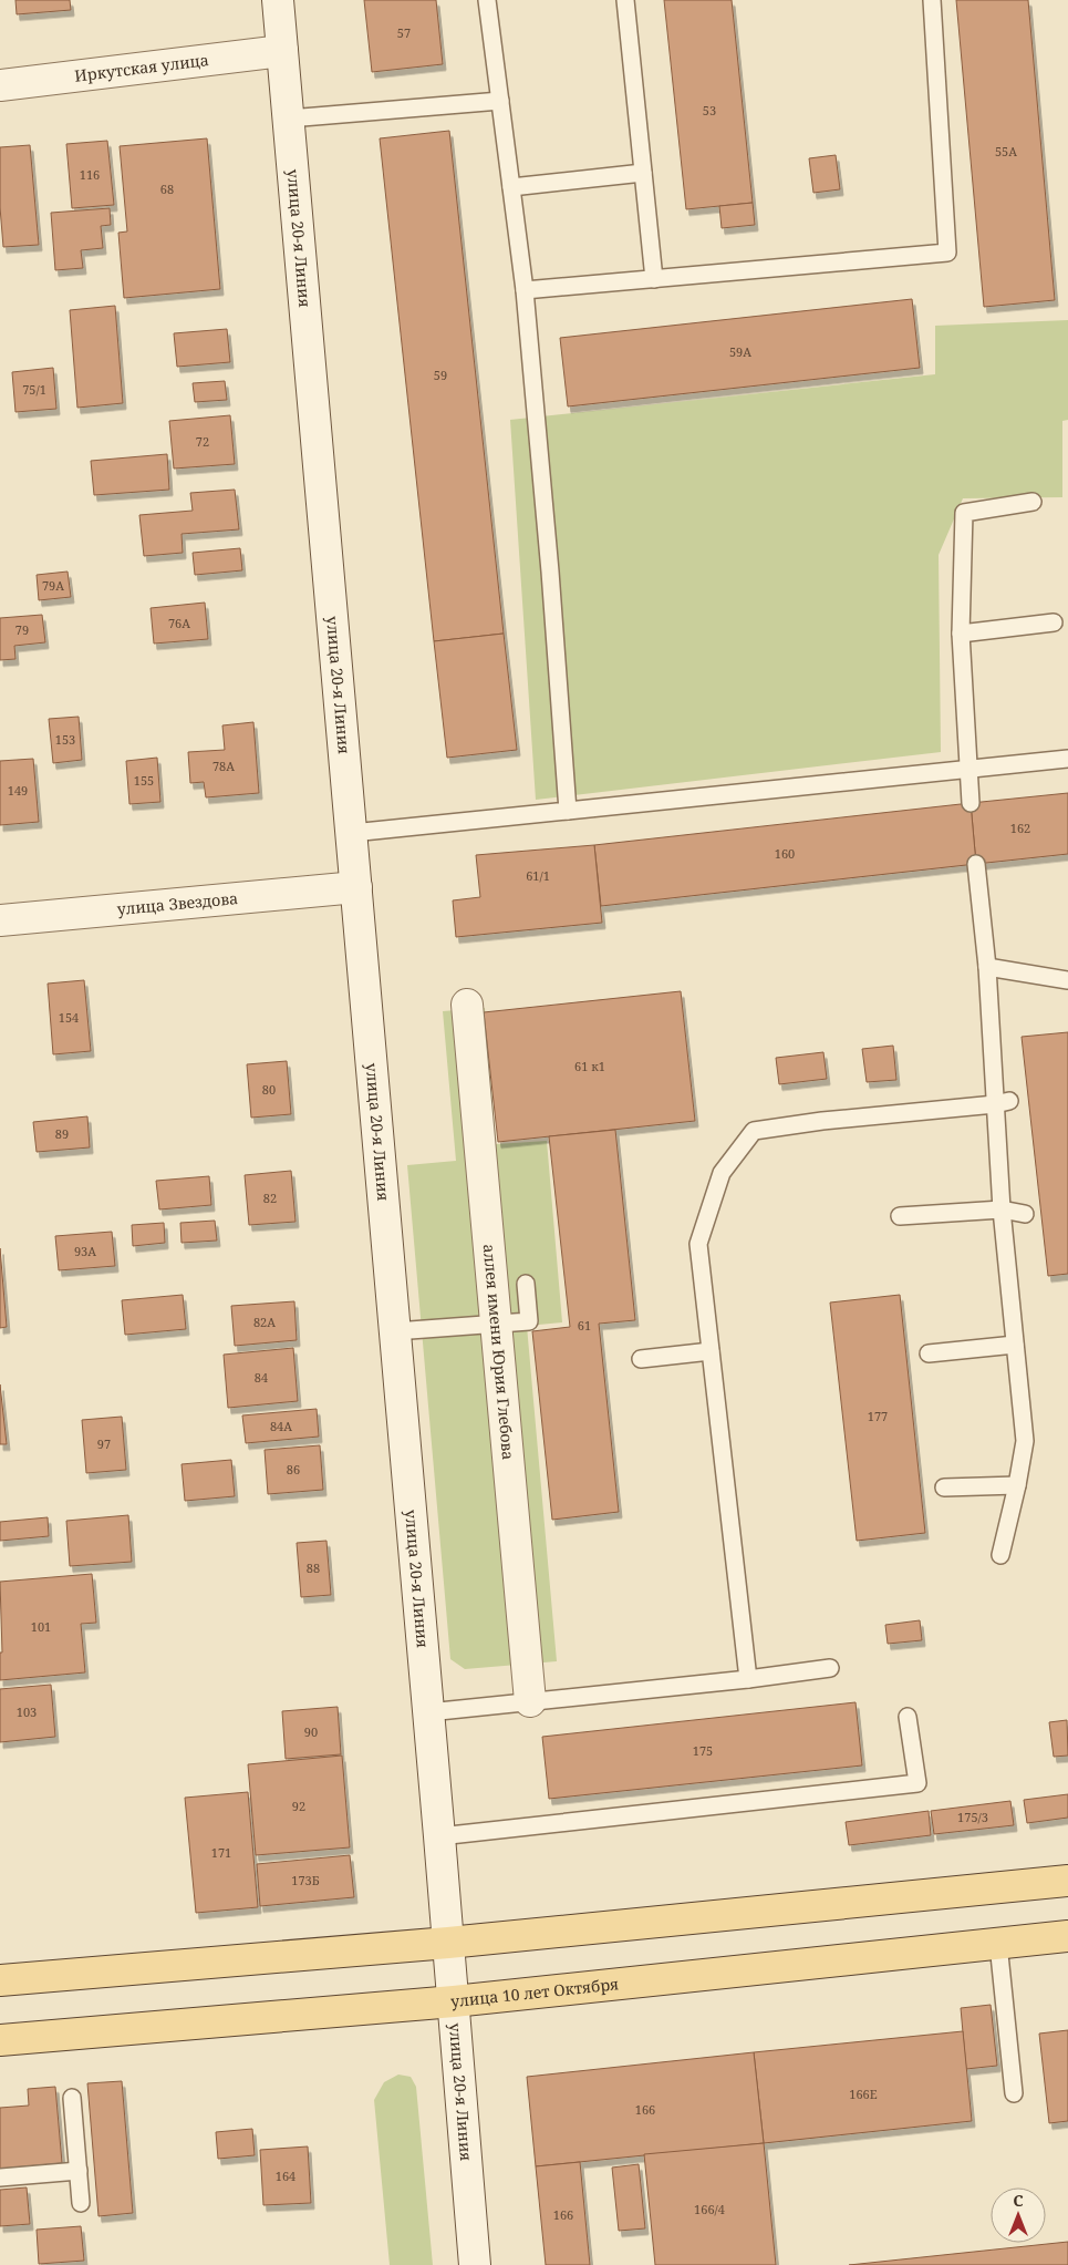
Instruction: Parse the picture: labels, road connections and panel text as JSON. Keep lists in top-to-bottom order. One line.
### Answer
{"streets":{"main road":["Иркутская улица","улица 20-я Линия","улица Звездова","аллея имени Юрия Глебова","улица 10 лет Октября"]},"crossings":[["Иркутская улица","улица 20-я Линия"],["улица 20-я Линия","улица Звездова"],["улица 20-я Линия","улица 10 лет Октября"]],"house_numbers":["57","53","55А","116","68","59А","59","75/1","72","79А","76А","79","153","78А","155","149","162","160","61/1","154","61 к1","80","89","82","93А","82А","61","84","177","84А","97","86","88","101","103","90","175","92","175/3","171","173Б","166Е","166","164","166/4","166"],"north":"top"}
